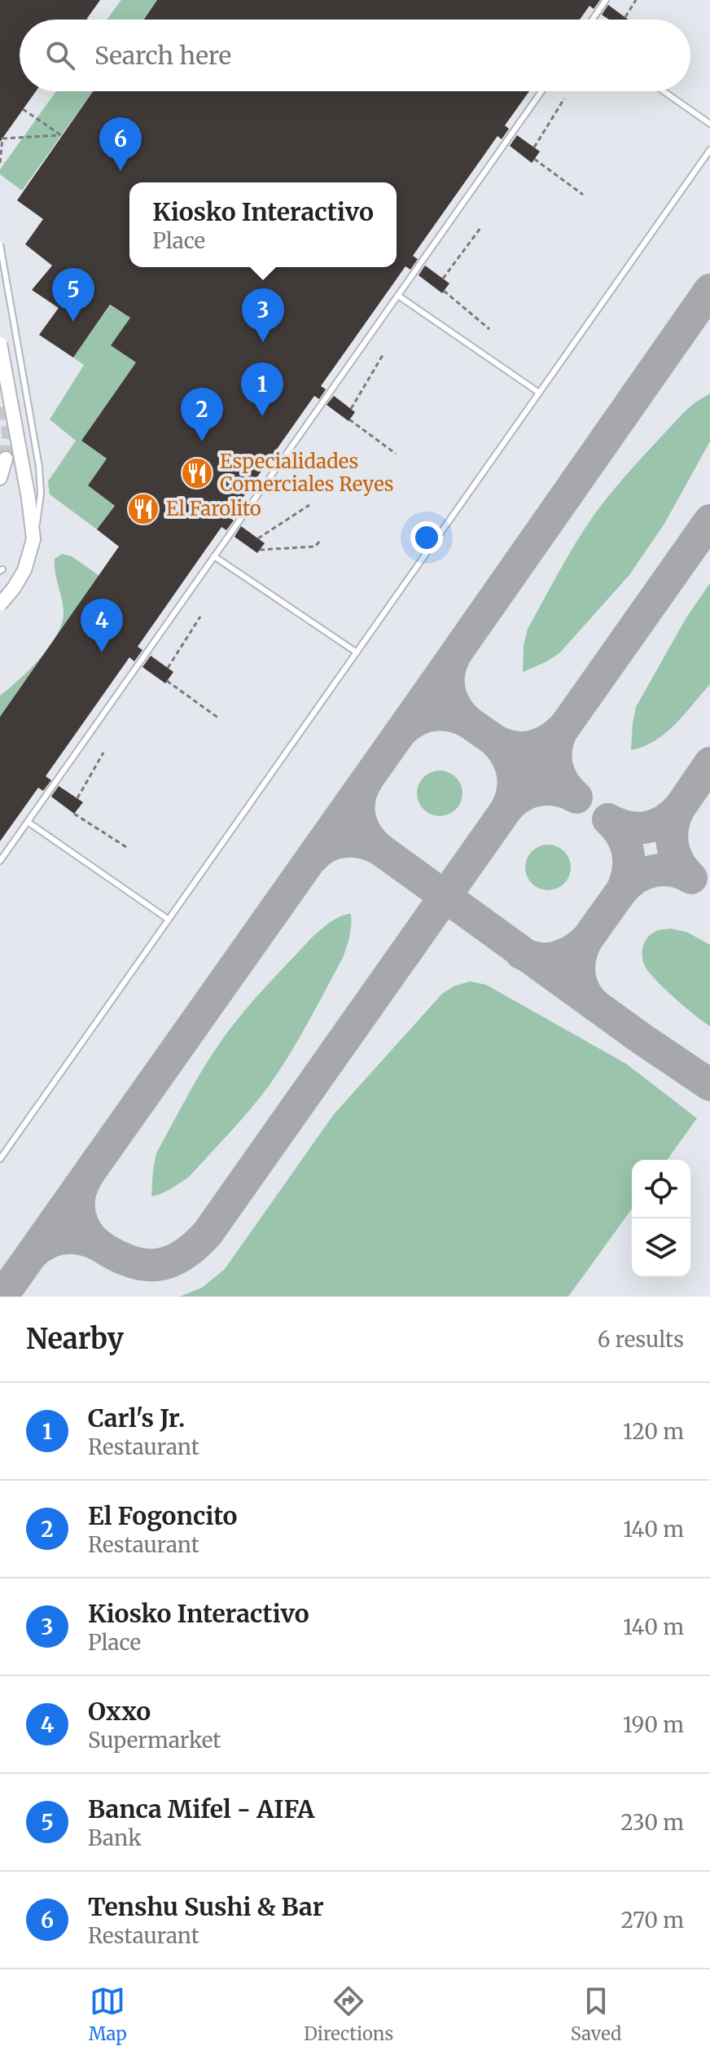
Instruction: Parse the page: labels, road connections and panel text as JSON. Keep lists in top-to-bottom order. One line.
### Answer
{"places":{"restaurant":["Especialidades Comerciales Reyes","El Farolito"]},"page":{"search":"Search here","pins":["6","5","3","1","2","4"],"popup":["Kiosko Interactivo","Place"],"heading":["Nearby","6 results"],"list":[{"mark":"1","name":"Carl's Jr.","note":"Restaurant","value":"120 m"},{"mark":"2","name":"El Fogoncito","note":"Restaurant","value":"140 m"},{"mark":"3","name":"Kiosko Interactivo","note":"Place","value":"140 m"},{"mark":"4","name":"Oxxo","note":"Supermarket","value":"190 m"},{"mark":"5","name":"Banca Mifel - AIFA","note":"Bank","value":"230 m"},{"mark":"6","name":"Tenshu Sushi & Bar","note":"Restaurant","value":"270 m"}],"nav":["Map","Directions","Saved"]}}
